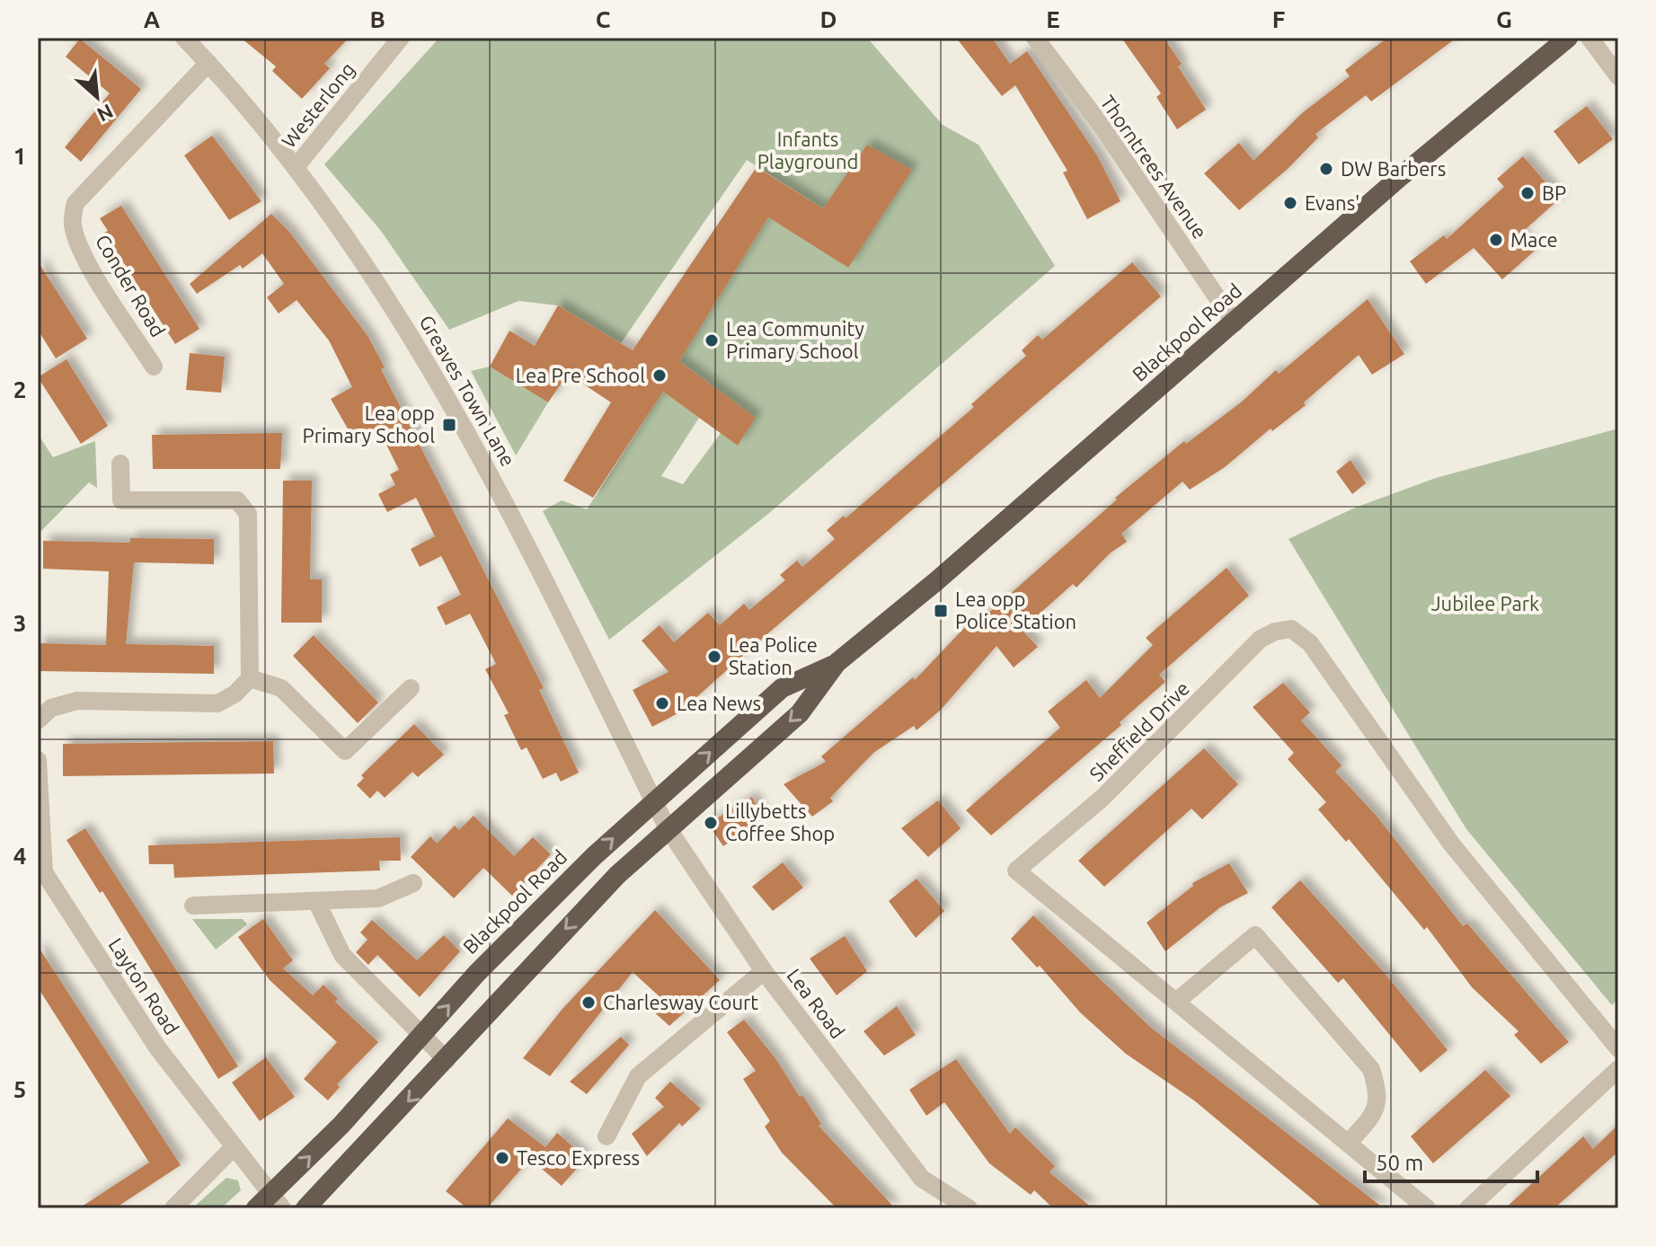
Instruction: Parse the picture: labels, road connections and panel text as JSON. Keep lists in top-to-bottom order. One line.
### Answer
{"streets":{"highway":["Blackpool Road"],"street":["Westerlong","Thorntrees Avenue","Conder Road","Greaves Town Lane","Sheffield Drive","Layton Road","Lea Road"]},"crossings":[["Westerlong","Greaves Town Lane"],["Thorntrees Avenue","Blackpool Road"],["Conder Road","Greaves Town Lane"],["Blackpool Road","Greaves Town Lane"],["Blackpool Road","Layton Road"],["Blackpool Road","Lea Road"],["Greaves Town Lane","Lea Road"]],"parks":["Infants Playground","Jubilee Park"],"places":{"other":["DW Barbers","BP","Evans'","Mace","Lea Community Primary School","Lea Pre School","Lea Police Station","Lea News","Lillybetts Coffee Shop","Charlesway Court","Tesco Express"],"transit":["Lea opp Primary School","Lea opp Police Station"]},"scale_bar":"50 m","north":"bottom right","grid":{"columns":["A","B","C","D","E","F","G"],"rows":["1","2","3","4","5"]}}
